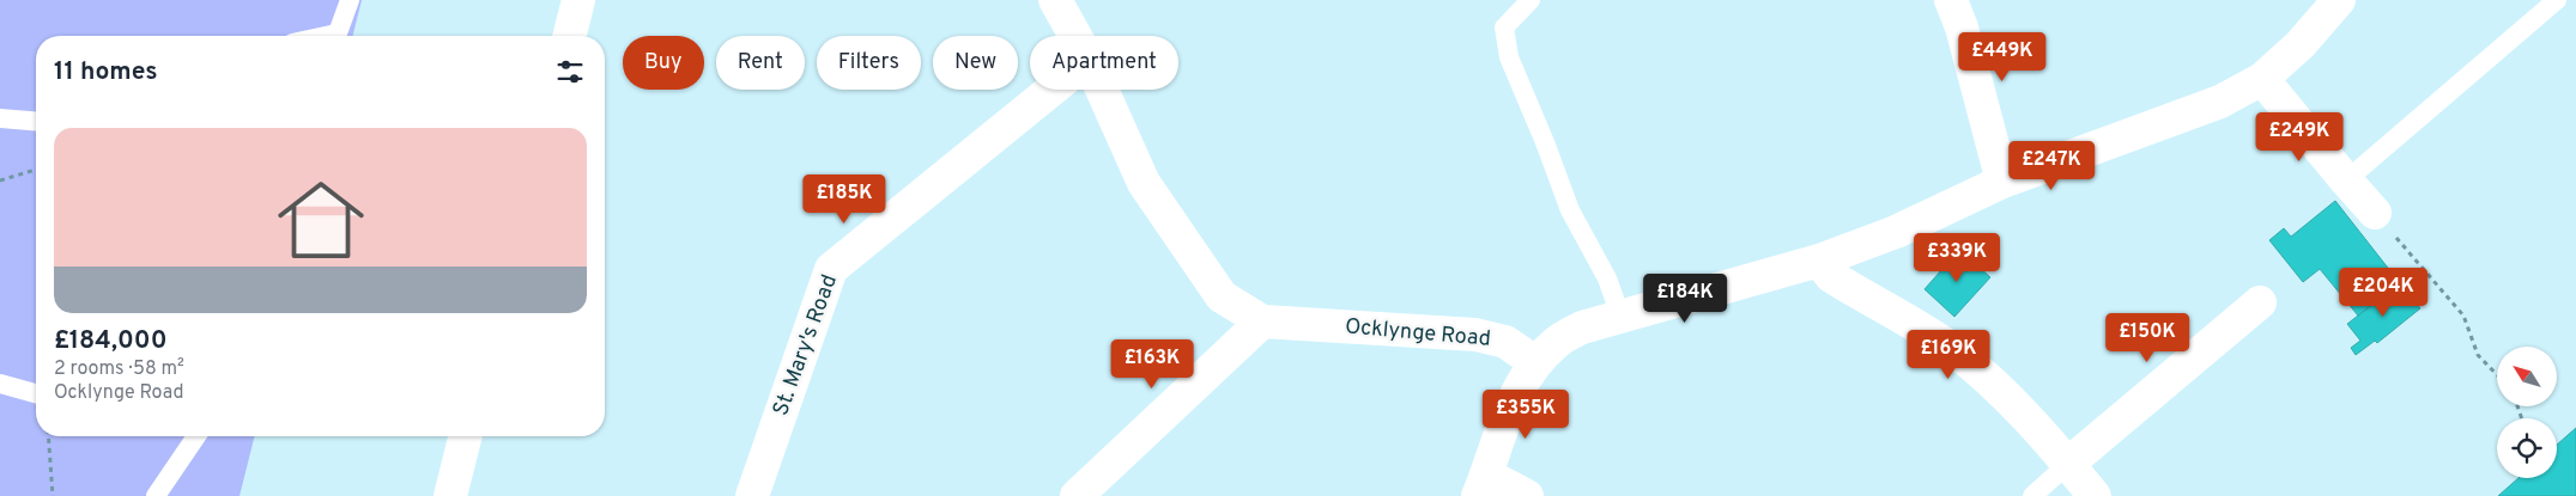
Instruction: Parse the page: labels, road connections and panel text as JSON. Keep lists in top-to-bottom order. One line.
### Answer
{"streets":{"street":["Ocklynge Road","St. Mary's Road"]},"north":"top left","page":{"price":["£449K","£249K","£247K","£185K","£339K","£204K","£184K","£150K","£169K","£163K","£355K"],"chip":["Buy","Rent","Filters","New","Apartment"],"heading":"11 homes","list":[{"name":"£184,000","note":"2 rooms · 58 m² · Ocklynge Road"}]}}
